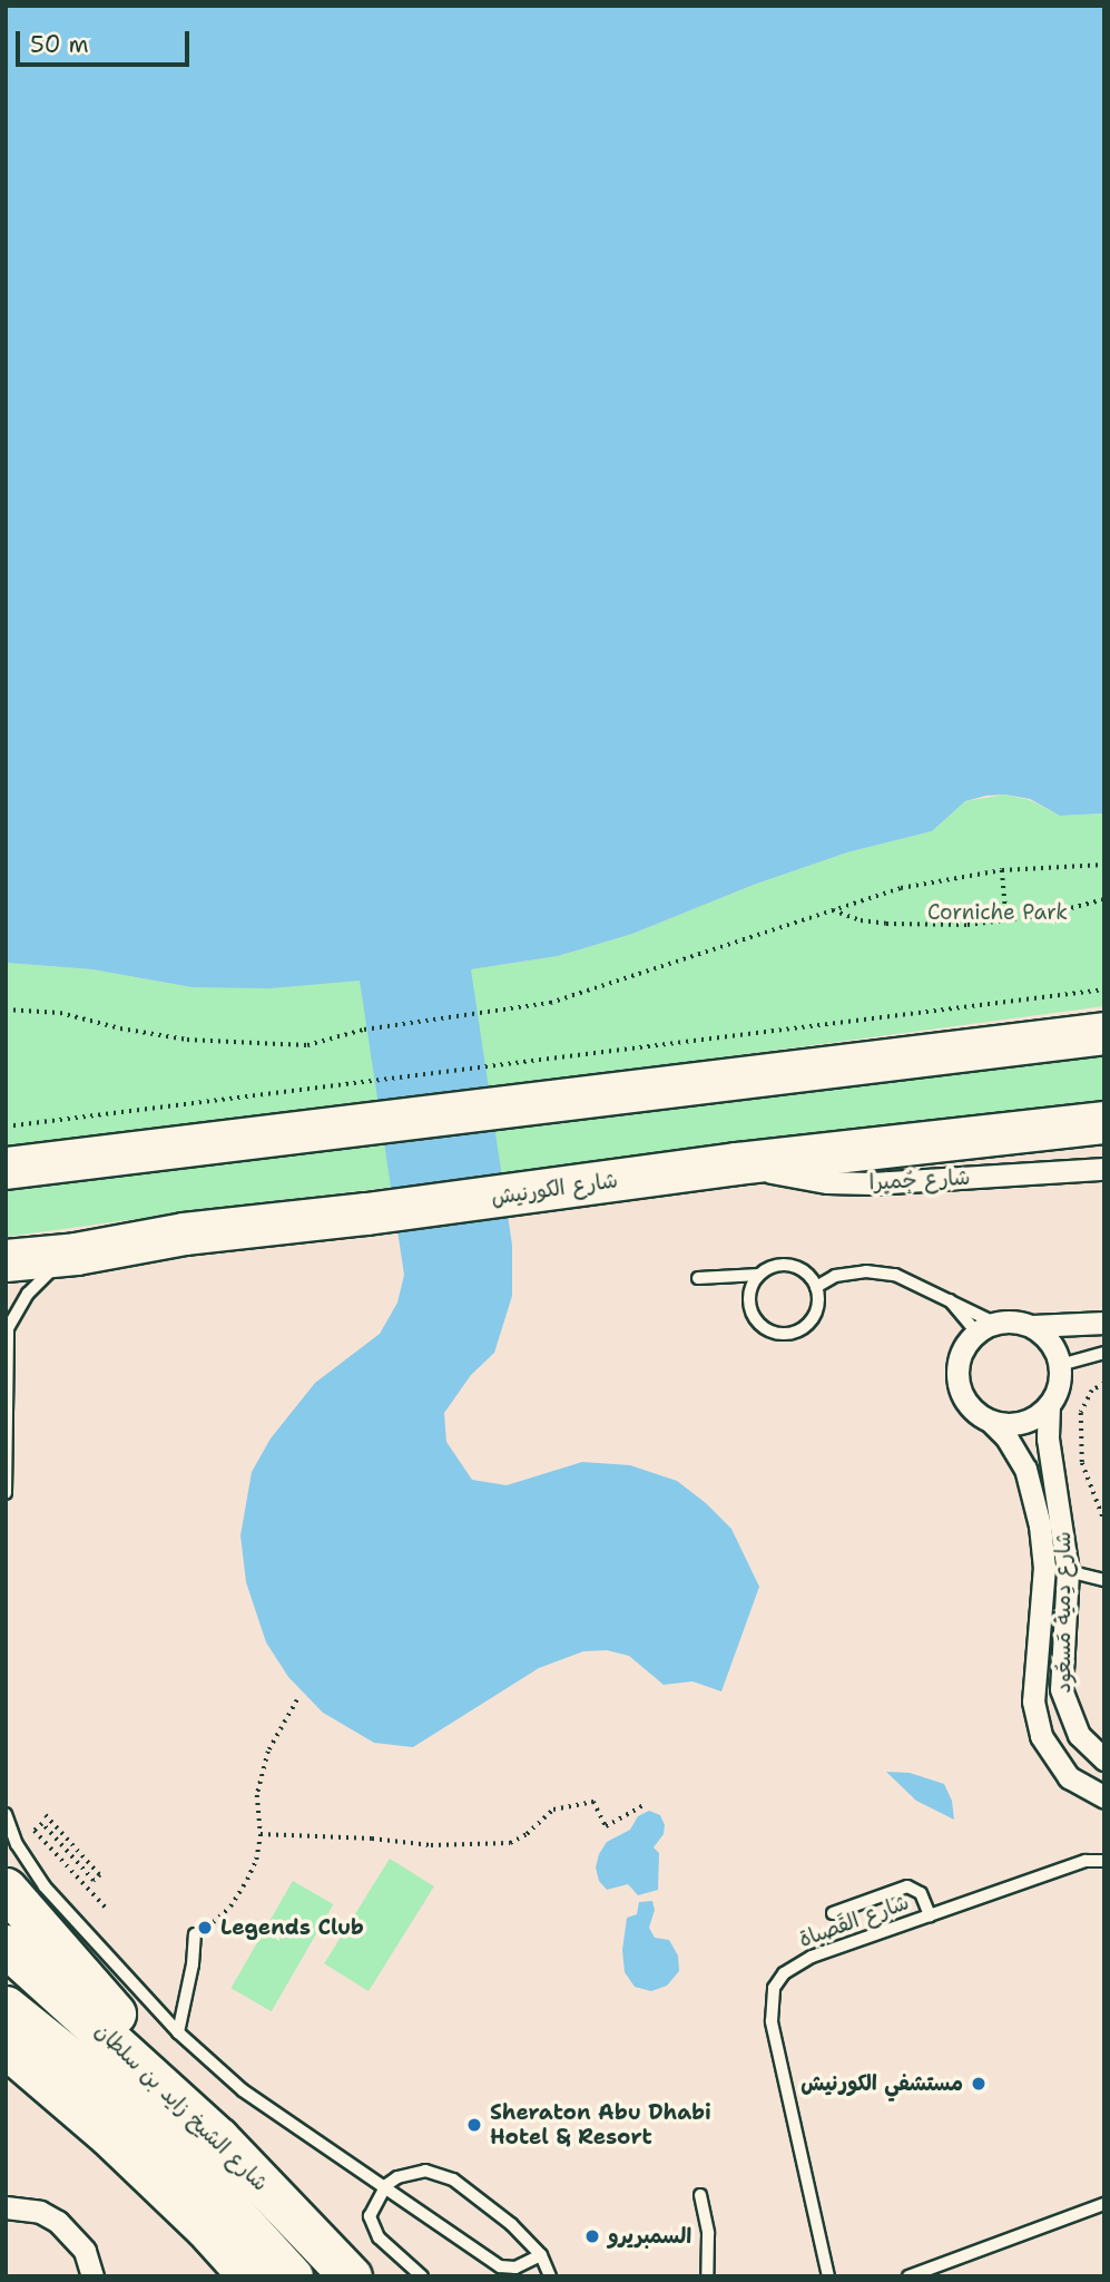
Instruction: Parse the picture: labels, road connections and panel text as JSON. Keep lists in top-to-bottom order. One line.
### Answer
{"streets":{"highway":["شارع الكورنيش","شارع الشيخ زايد بن سلطان"],"street":["شارع جُميرا","شارع دِمية مَسعُود"],"lane":["شارع القَصباة"]},"crossings":[["شارع جُميرا","شارع الكورنيش"]],"parks":["Corniche Park"],"places":["Legends Club","مستشفي الكورنيش","Sheraton Abu Dhabi Hotel & Resort","السمبريرو"],"scale_bar":"50 m"}
